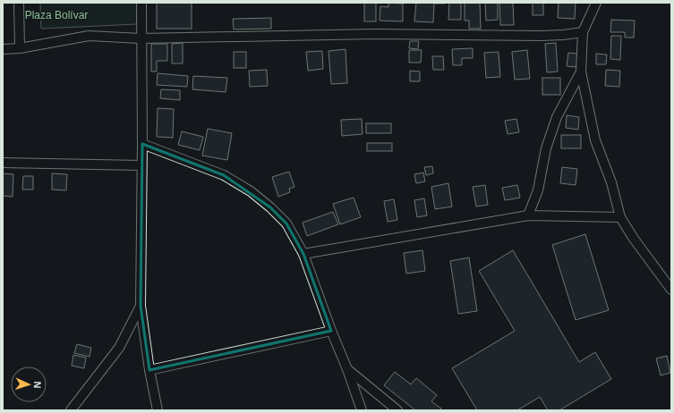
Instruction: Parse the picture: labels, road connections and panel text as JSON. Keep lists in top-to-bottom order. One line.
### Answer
{"parks":["Plaza Bolívar"],"north":"right"}
